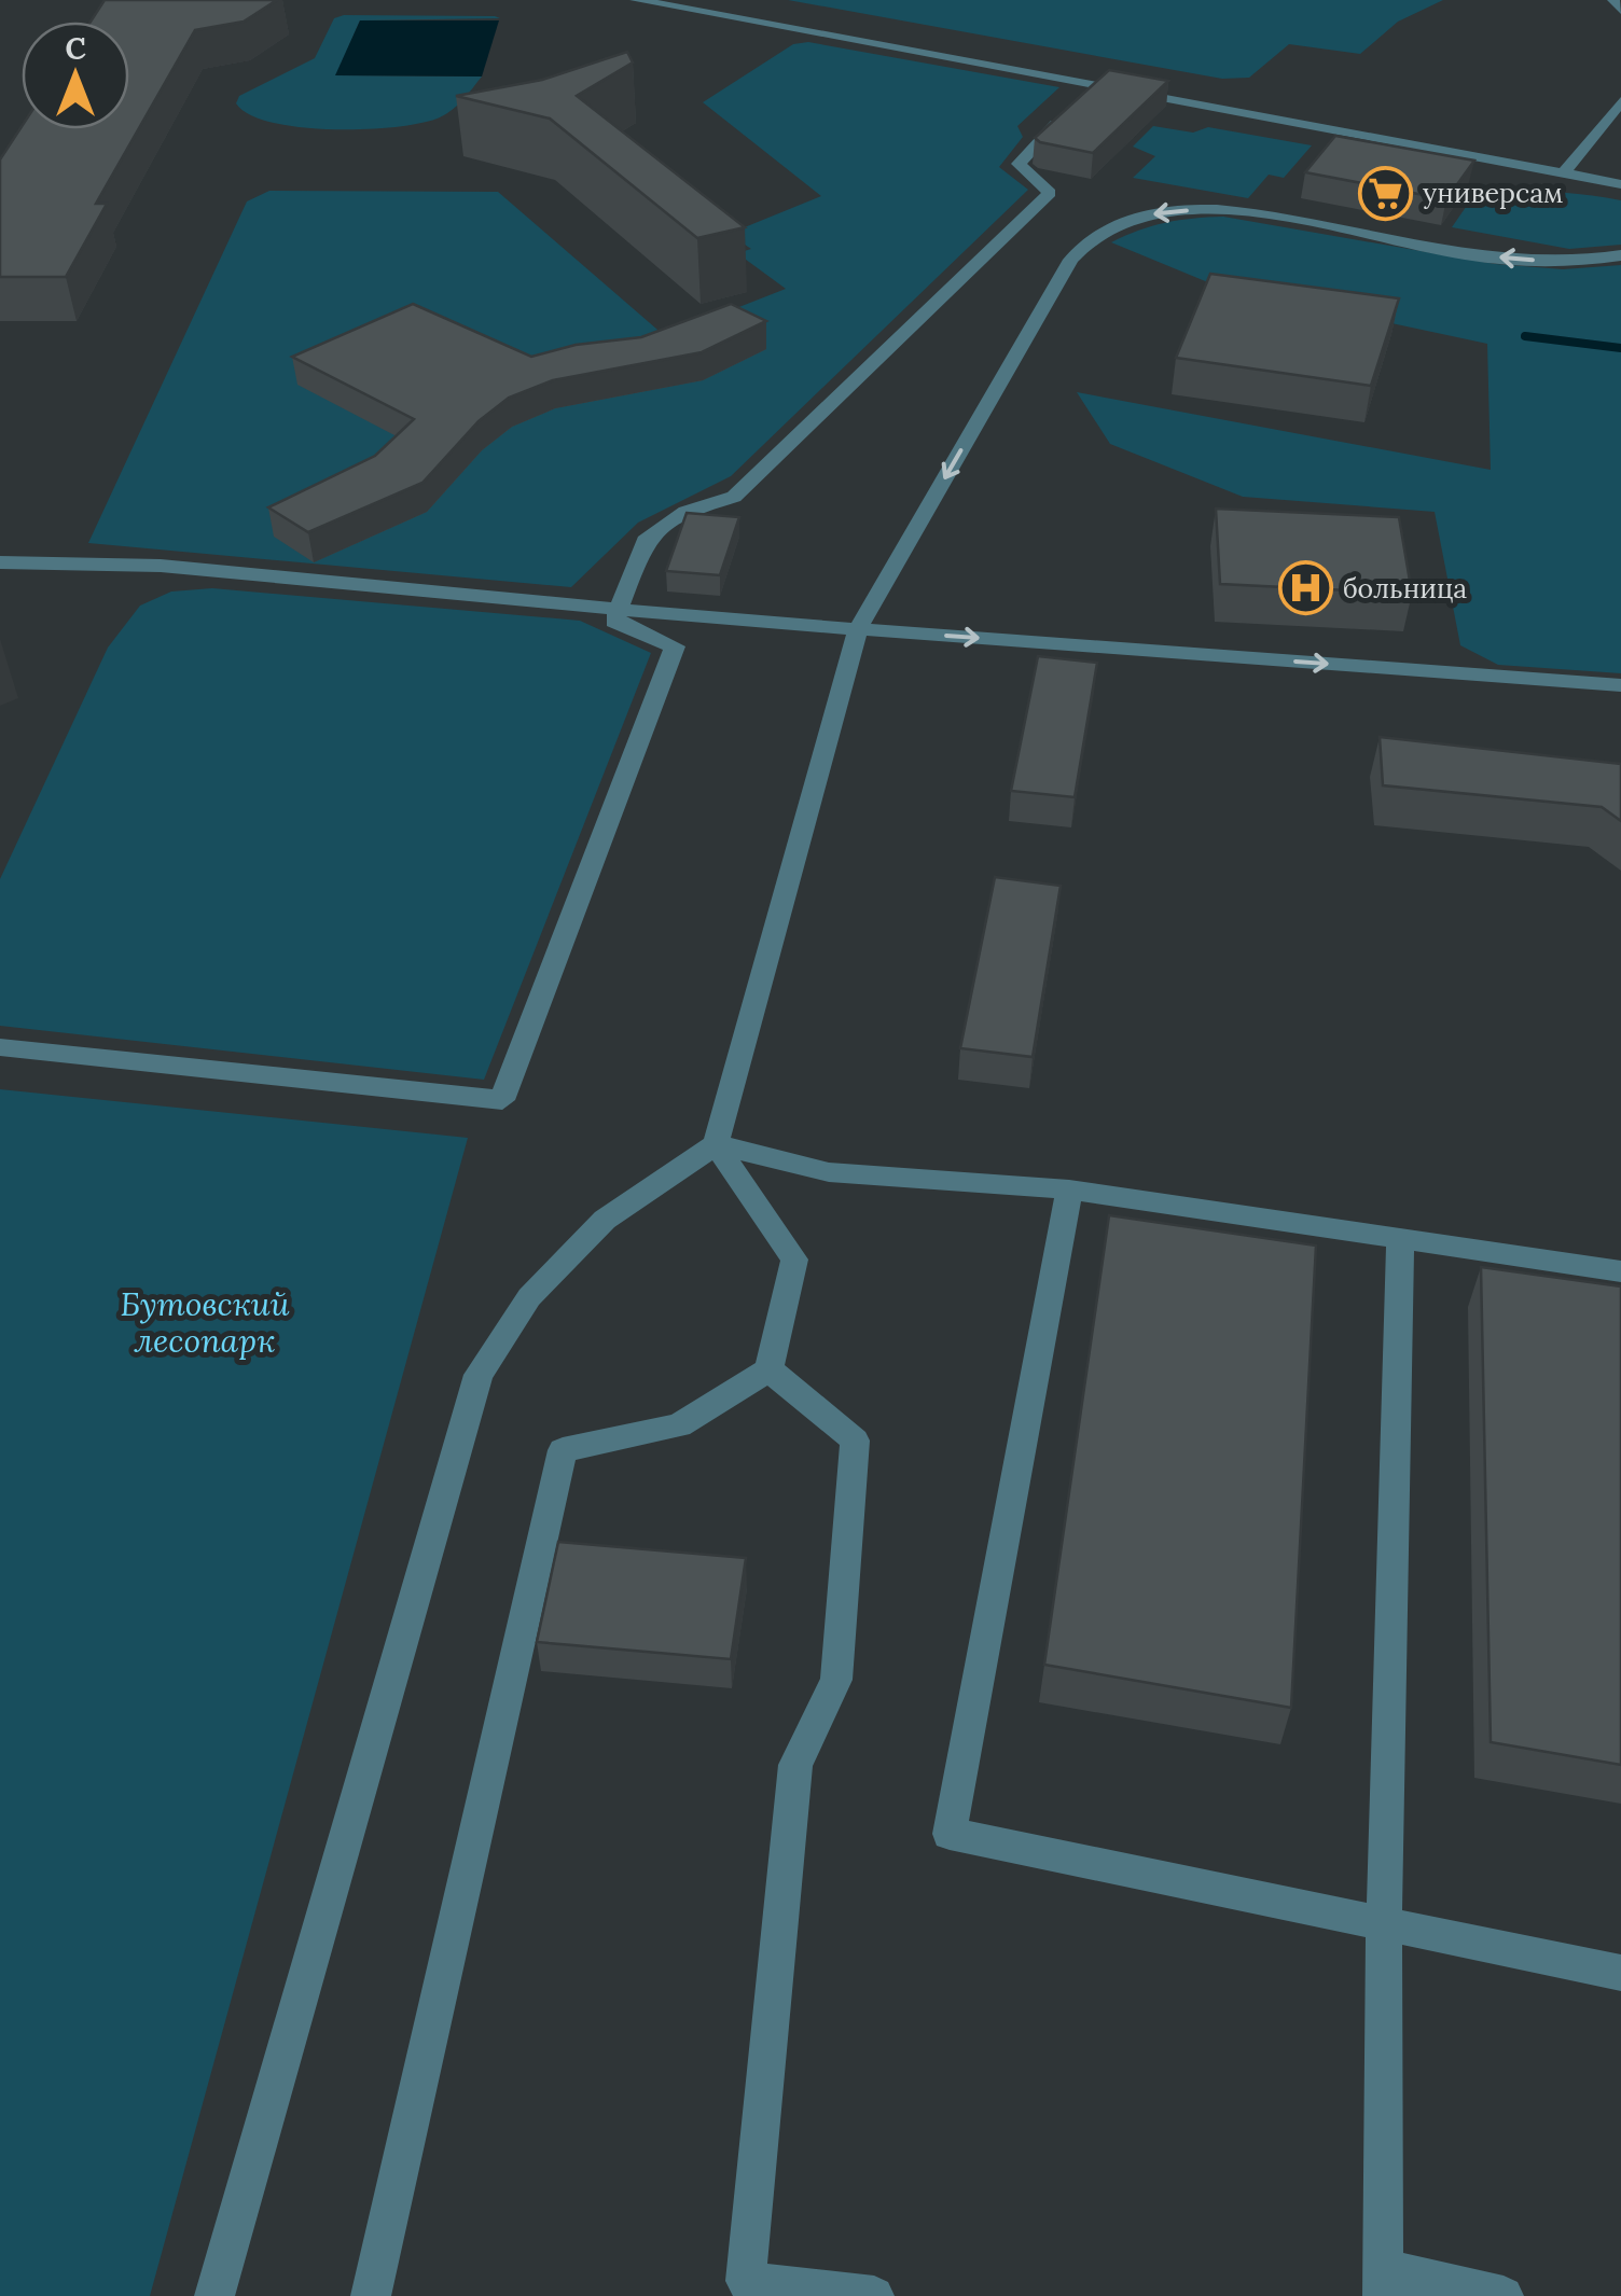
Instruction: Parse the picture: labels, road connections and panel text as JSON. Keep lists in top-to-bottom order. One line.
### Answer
{"parks":["Бутовский лесопарк"],"places":{"supermarket":["универсам"],"hospital":["больница"]},"north":"top"}
